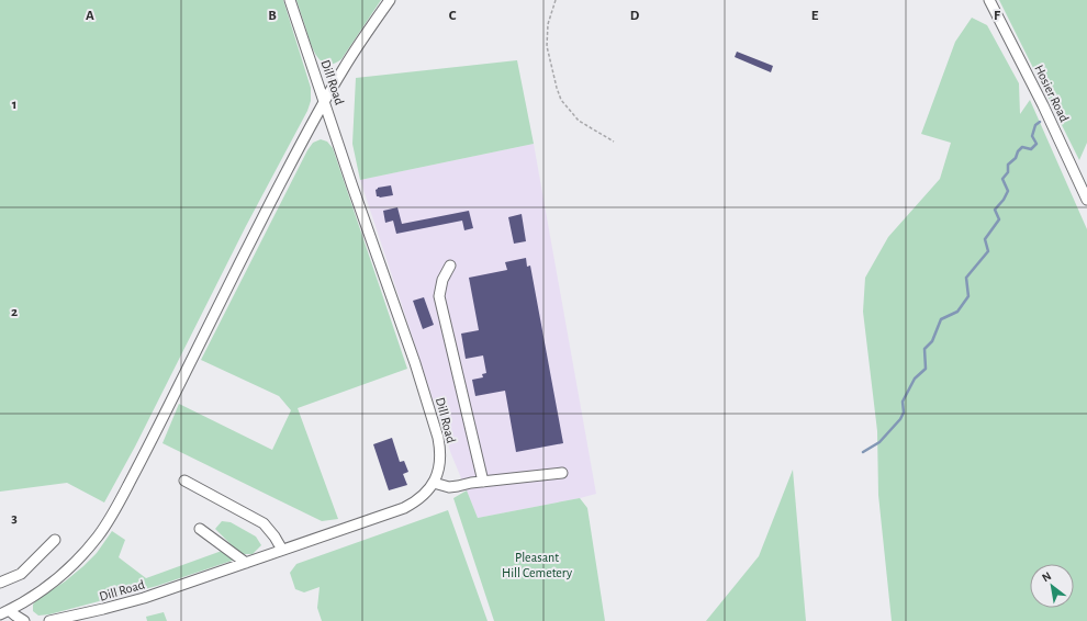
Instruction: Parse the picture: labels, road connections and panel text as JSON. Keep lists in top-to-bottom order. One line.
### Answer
{"streets":{"street":["Dill Road","Hosier Road"]},"parks":["Pleasant Hill Cemetery"],"north":"top left","grid":{"columns":["A","B","C","D","E","F"],"rows":["1","2","3"]}}
